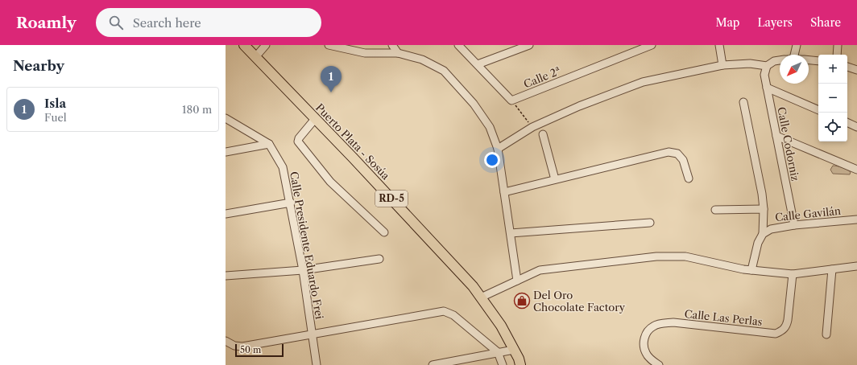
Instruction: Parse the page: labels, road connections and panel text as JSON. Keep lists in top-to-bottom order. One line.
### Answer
{"streets":{"main road":["Puerto Plata - Sosúa","RD-5"],"street":["Calle 2ª","Calle Codorniz","Calle Gavilán","Calle Presidente Eduardo Frei","Calle Las Perlas"]},"crossings":[["Calle Codorniz","Calle Gavilán"]],"places":{"shop":["Del Oro Chocolate Factory"]},"scale_bar":"50 m","north":"bottom left","page":{"header":"Roamly","search":"Search here","nav":["Map","Layers","Share"],"heading":"Nearby","map_buttons":["+","−"],"pins":"1","list":[{"mark":"1","name":"Isla","note":"Fuel","value":"180 m"}],"scale":"50 m"}}
